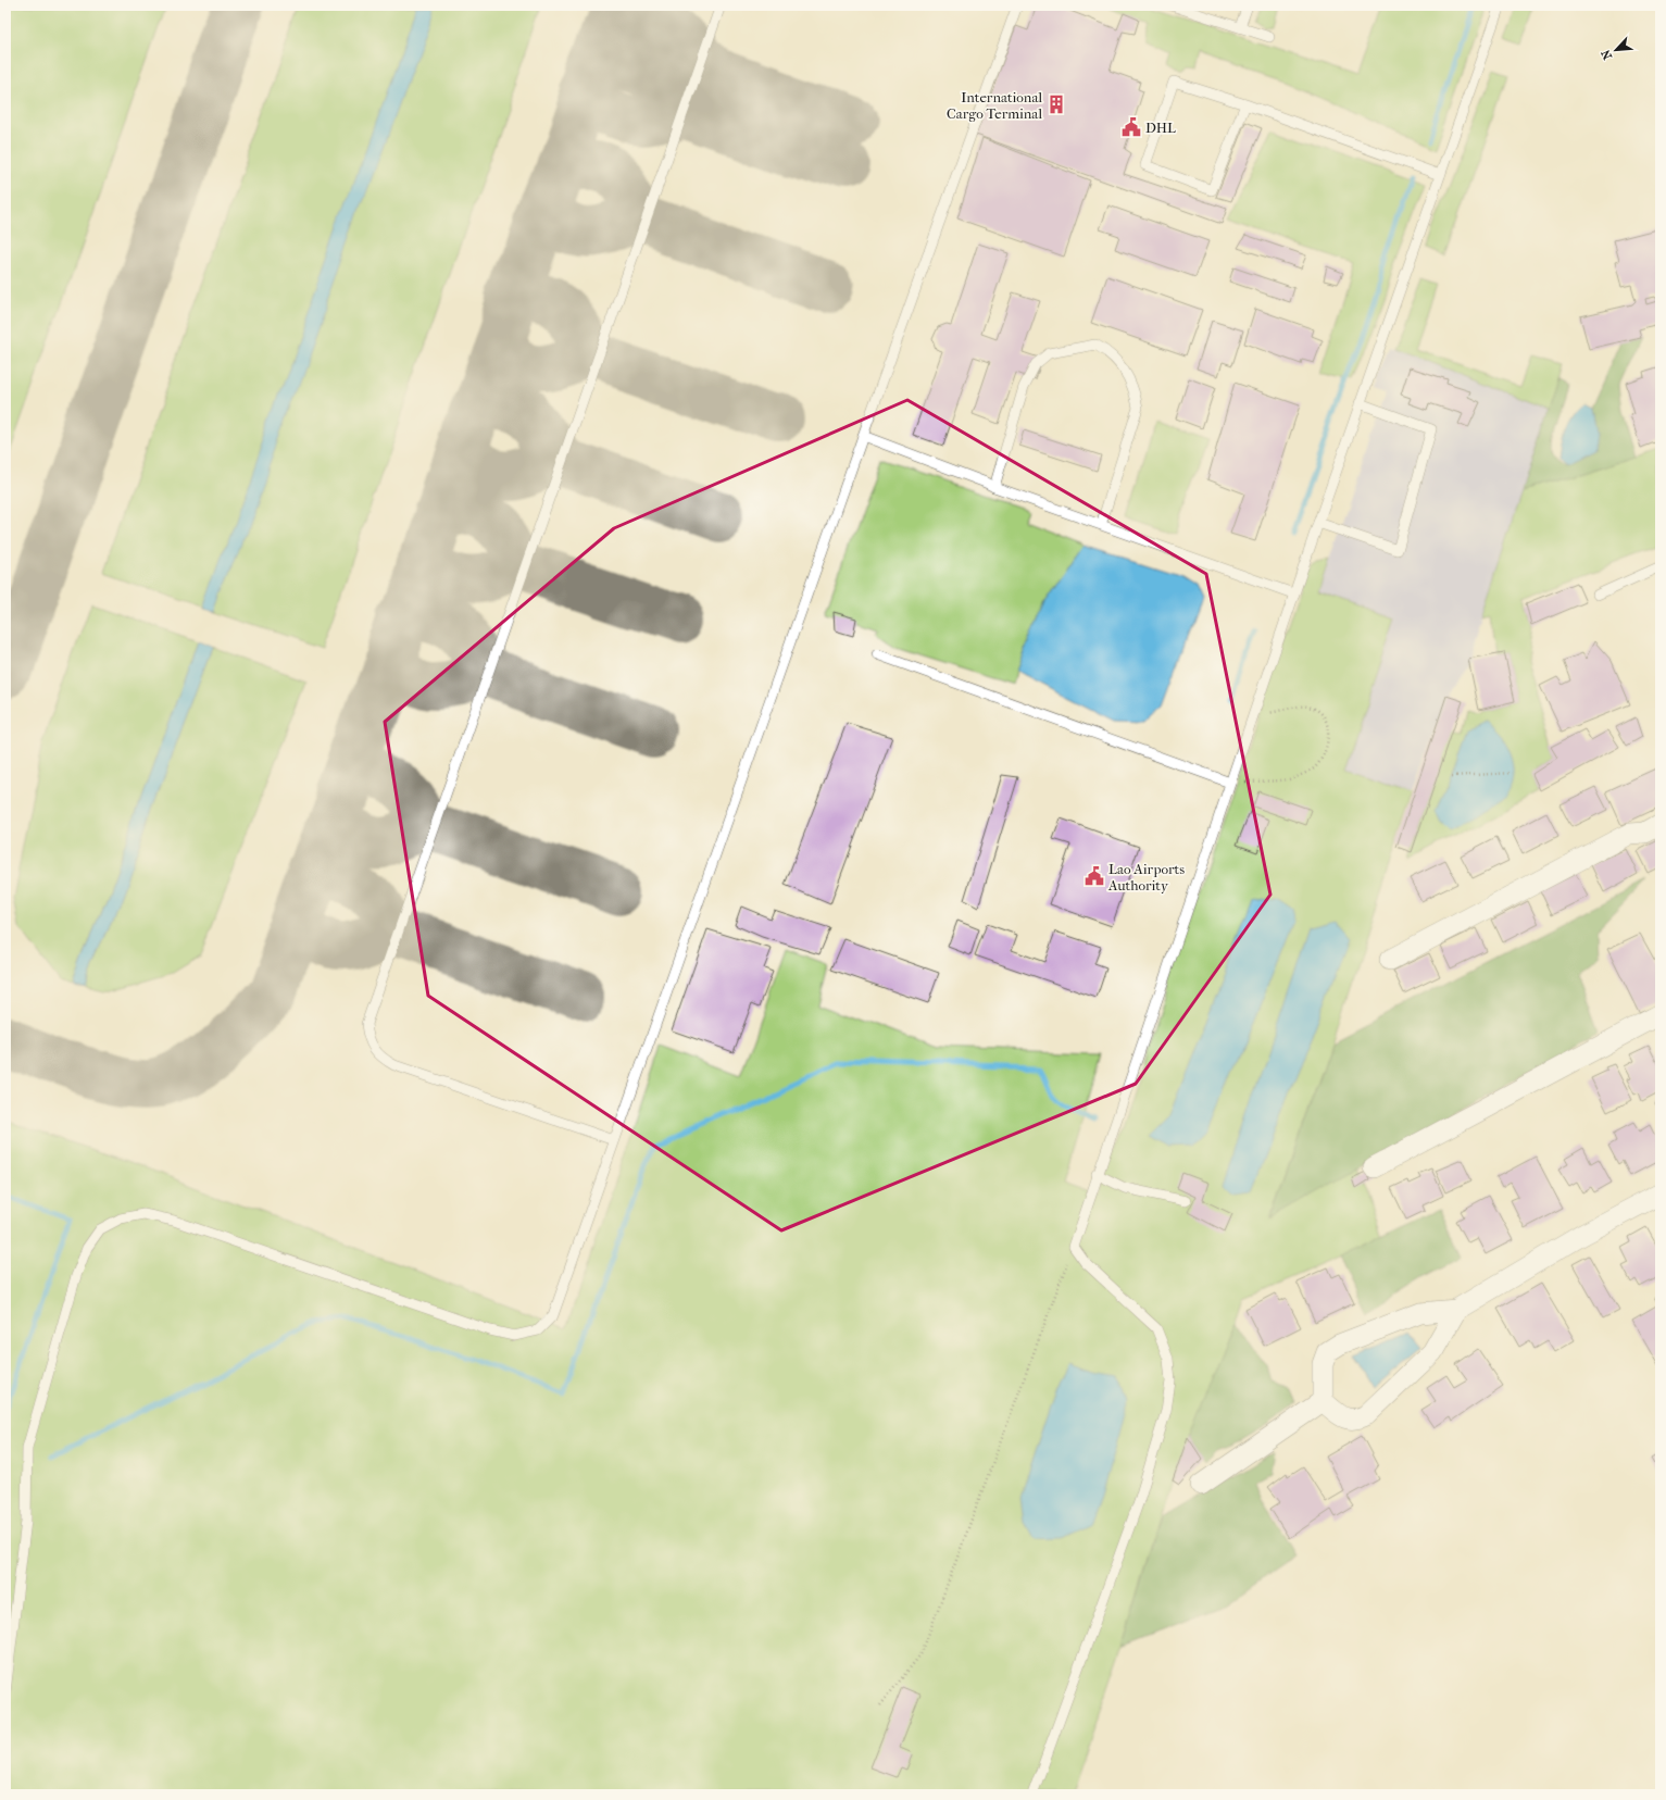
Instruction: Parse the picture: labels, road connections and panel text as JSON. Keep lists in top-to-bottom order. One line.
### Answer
{"places":{"building":["International Cargo Terminal"],"public building":["DHL","Lao Airports Authority"]},"north":"bottom left"}
